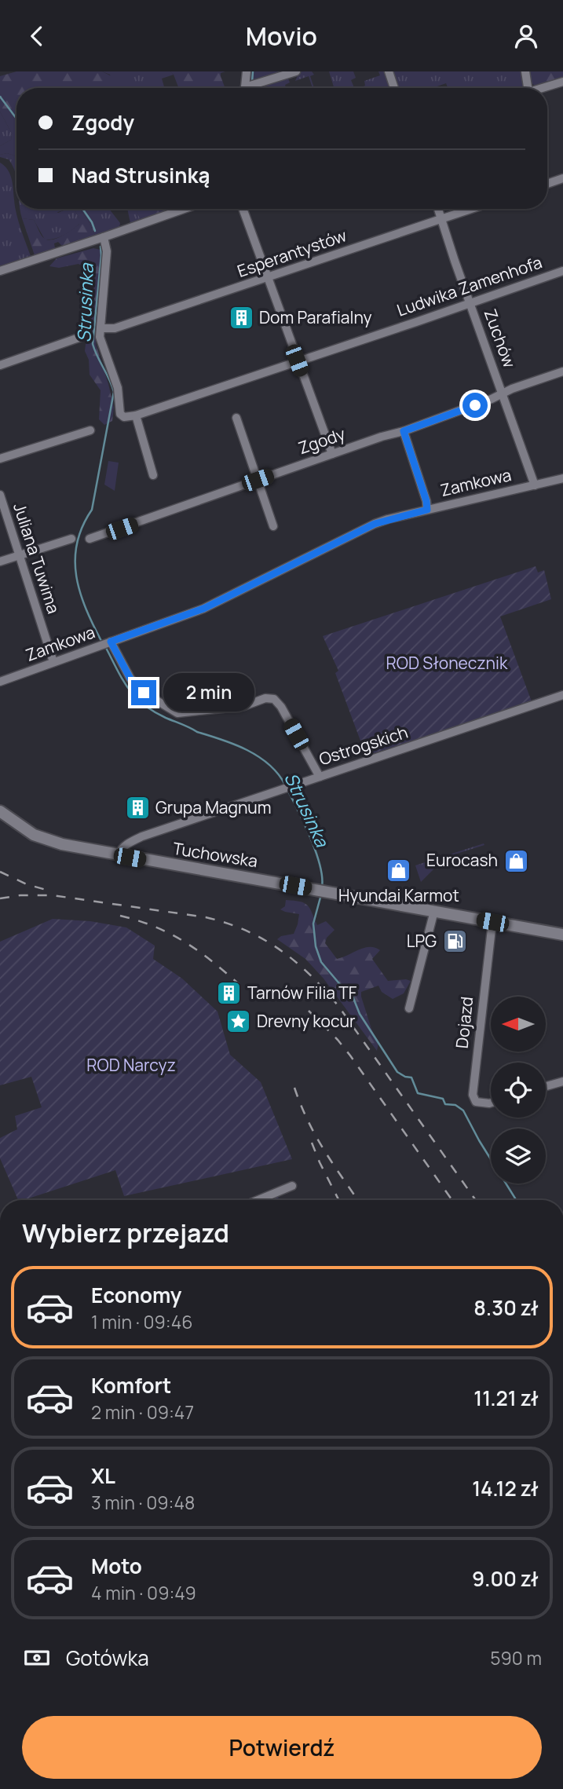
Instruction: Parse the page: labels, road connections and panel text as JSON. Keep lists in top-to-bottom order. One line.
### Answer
{"streets":{"street":["Esperantystów","Ludwika Zamenhofa","Zuchów","Zgody","Zamkowa","Juliana Tuwima","Ostrogskich","Tuchowska","Dojazd"]},"crossings":[["Esperantystów","Zuchów"],["Ludwika Zamenhofa","Zuchów"],["Zuchów","Zgody"],["Zuchów","Zamkowa"],["Zamkowa","Juliana Tuwima"],["Ostrogskich","Tuchowska"],["Tuchowska","Dojazd"]],"water":["Strusinka"],"parks":["ROD Słonecznik","ROD Narcyz"],"places":{"building":["Dom Parafialny","Grupa Magnum","Tarnów Filia TF"],"shop":["Eurocash","Hyundai Karmot"],"fuel station":["LPG"],"place":["Drevny kocur"]},"north":"left","page":{"header":"Movio","banner":["Zgody","Nad Strusinką"],"bubble":"2 min","heading":"Wybierz przejazd","list":[{"name":"Economy","note":"1 min · 09:46","value":"8.30 zł"},{"name":"Komfort","note":"2 min · 09:47","value":"11.21 zł"},{"name":"XL","note":"3 min · 09:48","value":"14.12 zł"},{"name":"Moto","note":"4 min · 09:49","value":"9.00 zł"}],"pay":["Gotówka","590 m"],"buttons":"Potwierdź"}}
